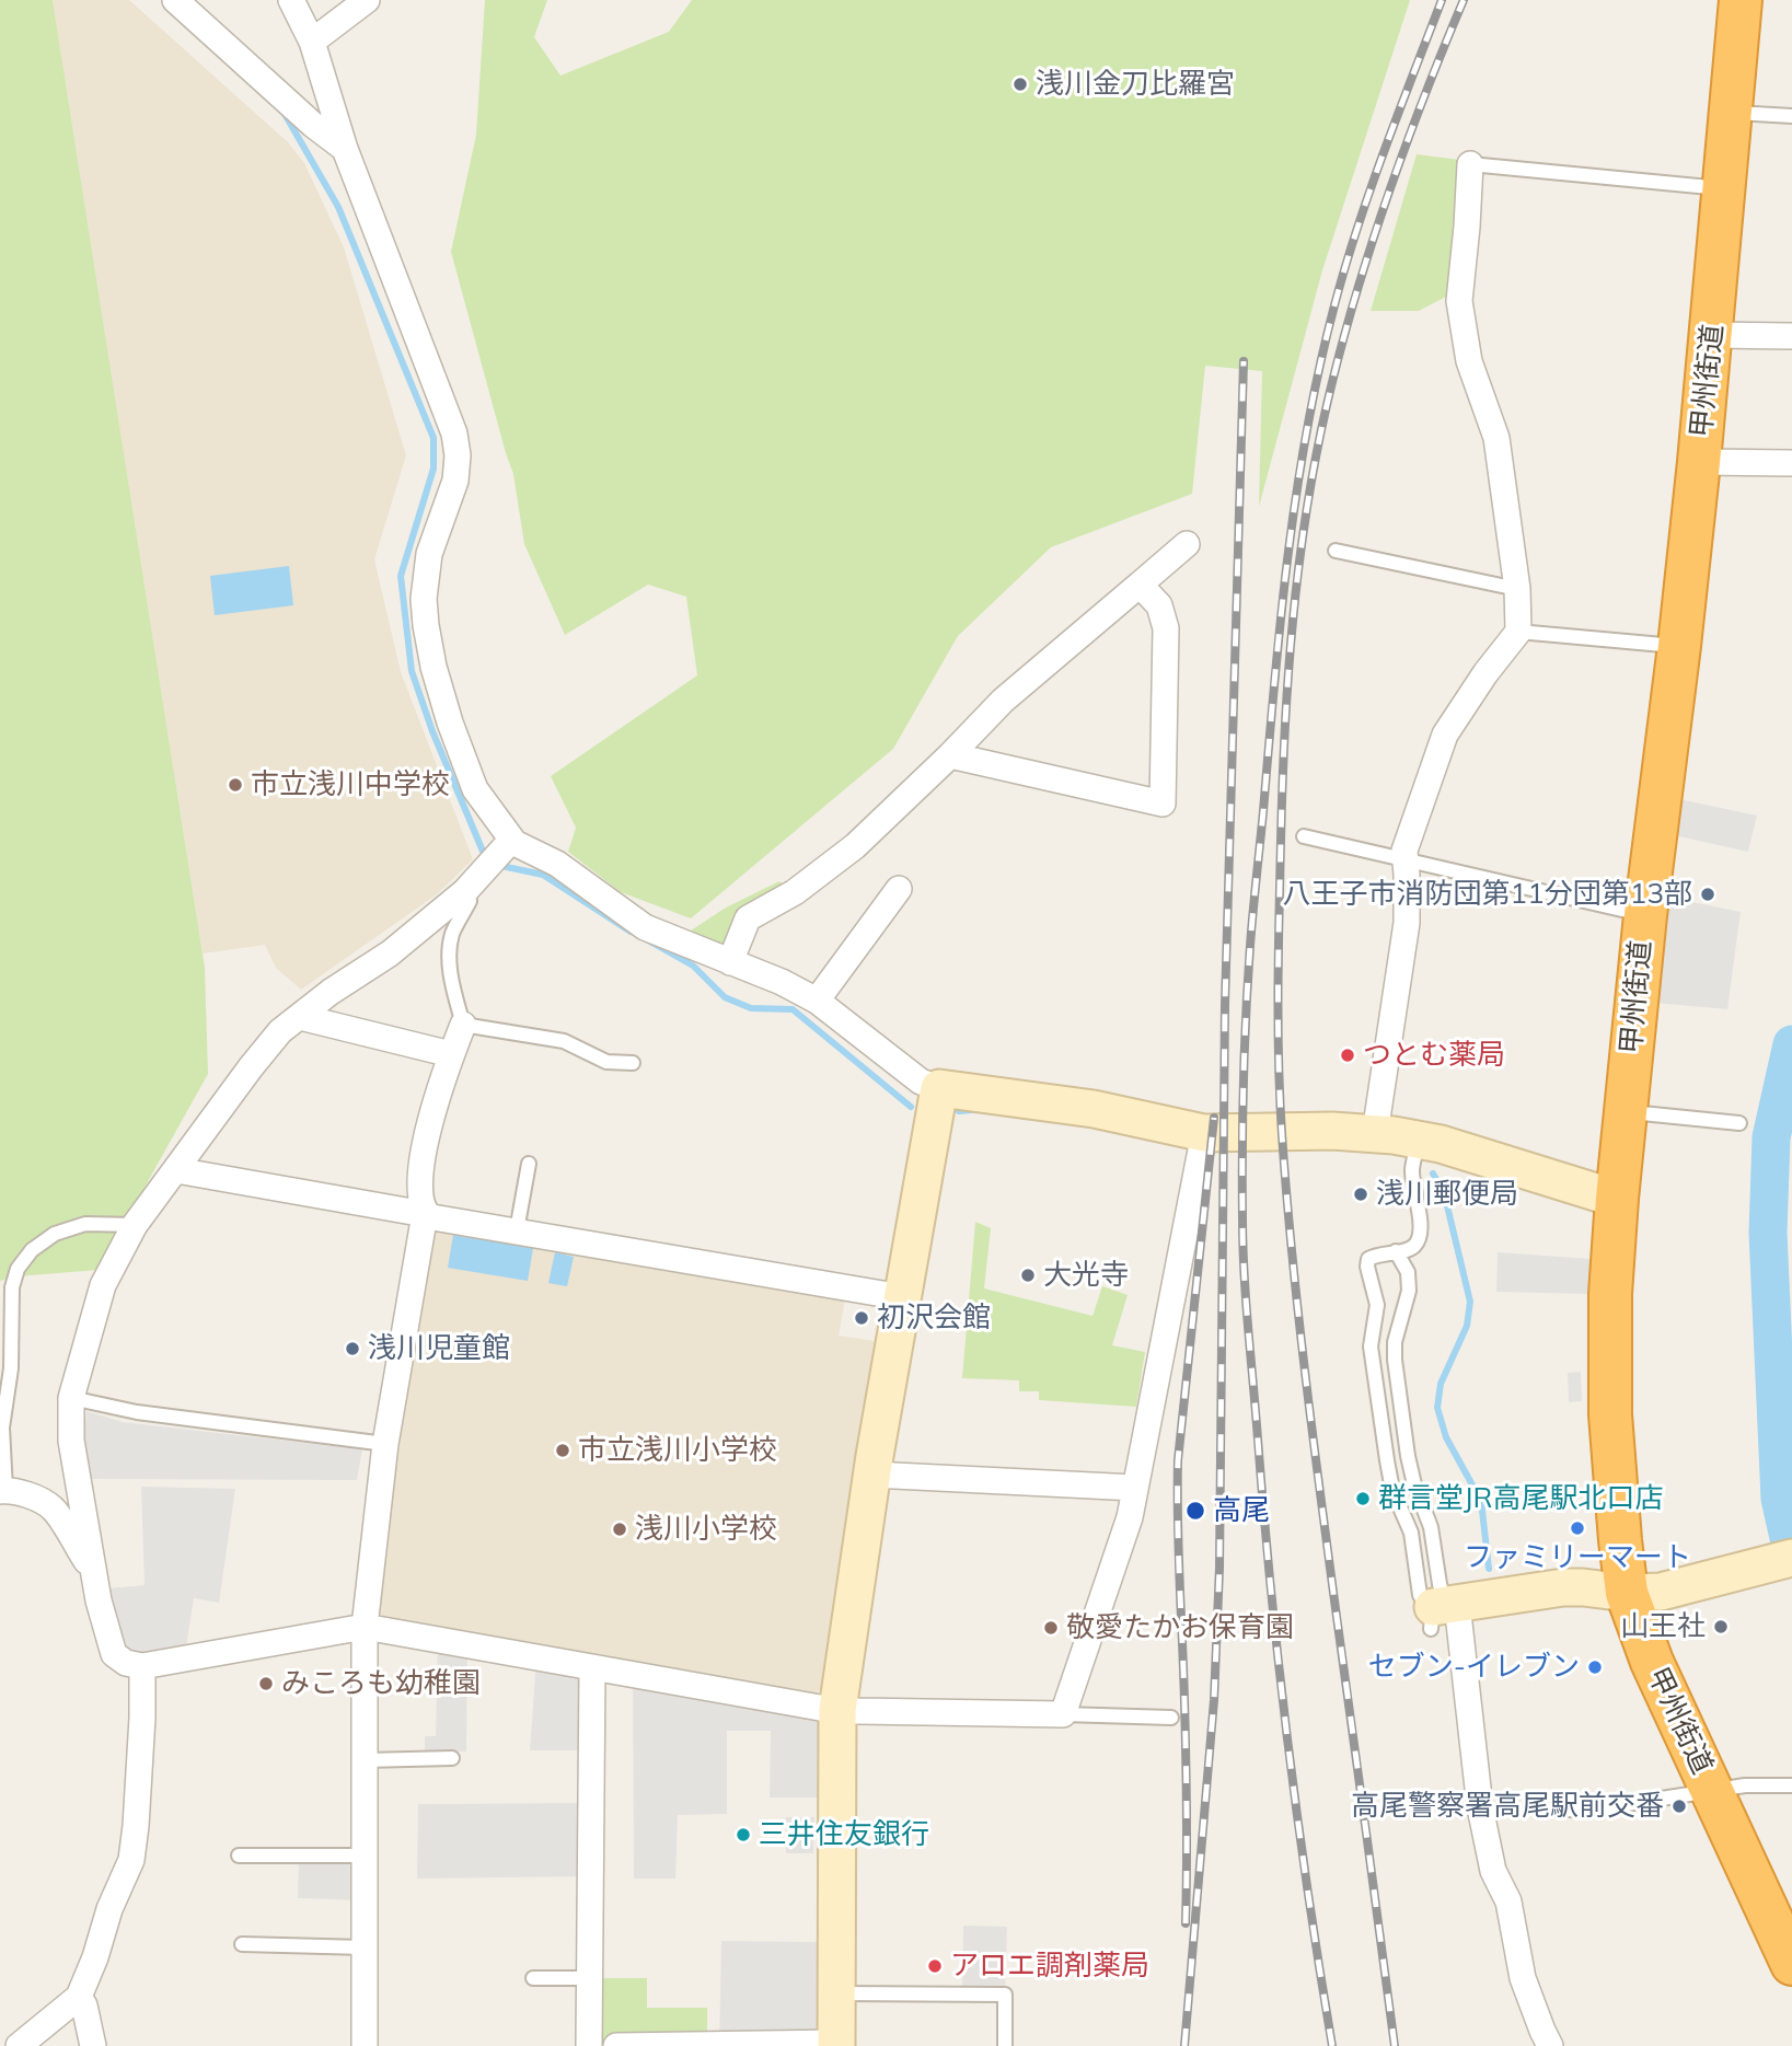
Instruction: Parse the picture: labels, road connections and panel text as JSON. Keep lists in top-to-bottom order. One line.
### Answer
{"streets":{"highway":["甲州街道"]},"places":["浅川金刀比羅宮","市立浅川中学校","八王子市消防団第11分団第13部","つとむ薬局","浅川郵便局","大光寺","初沢会館","浅川児童館","市立浅川小学校","群言堂JR高尾駅北口店","高尾","ファミリーマート","浅川小学校","山王社","敬愛たかお保育園","セブン-イレブン","みころも幼稚園","高尾警察署高尾駅前交番","三井住友銀行","アロエ調剤薬局"]}
